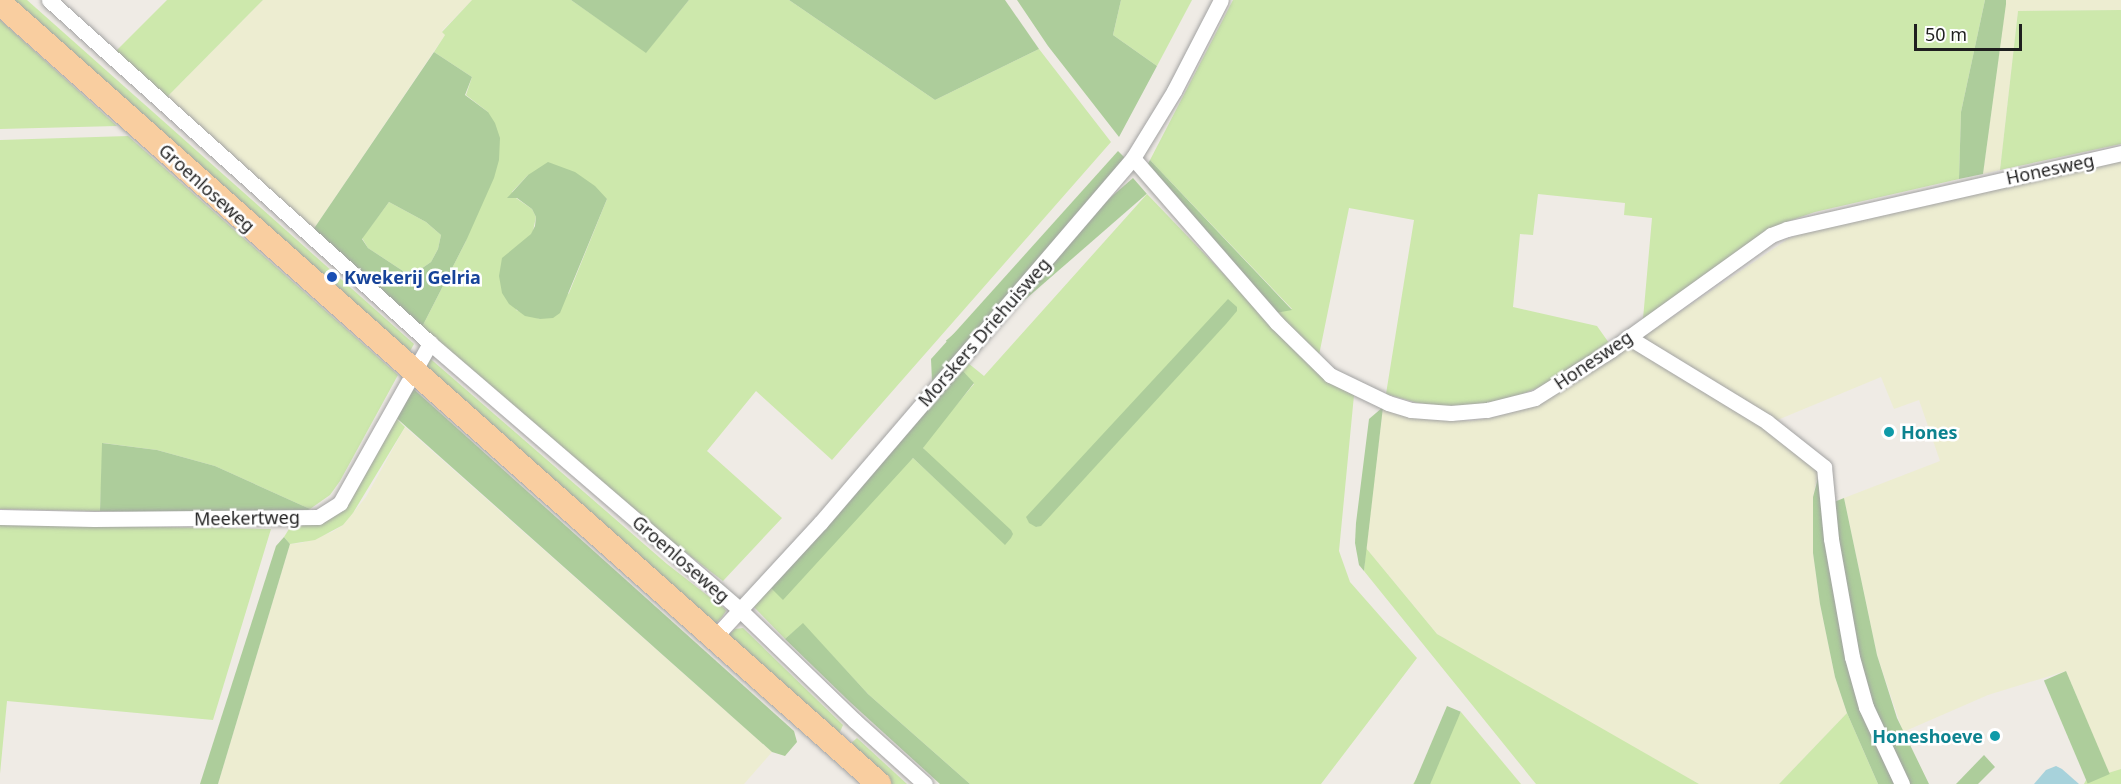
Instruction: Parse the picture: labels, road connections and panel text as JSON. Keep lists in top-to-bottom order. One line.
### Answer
{"streets":{"main road":["Groenloseweg"],"street":["Honesweg","Morskers Driehuisweg","Meekertweg"]},"crossings":[["Honesweg","Morskers Driehuisweg"],["Groenloseweg","Morskers Driehuisweg"],["Groenloseweg","Meekertweg"]],"places":["Kwekerij Gelria","Hones","Honeshoeve"],"scale_bar":"50 m"}
